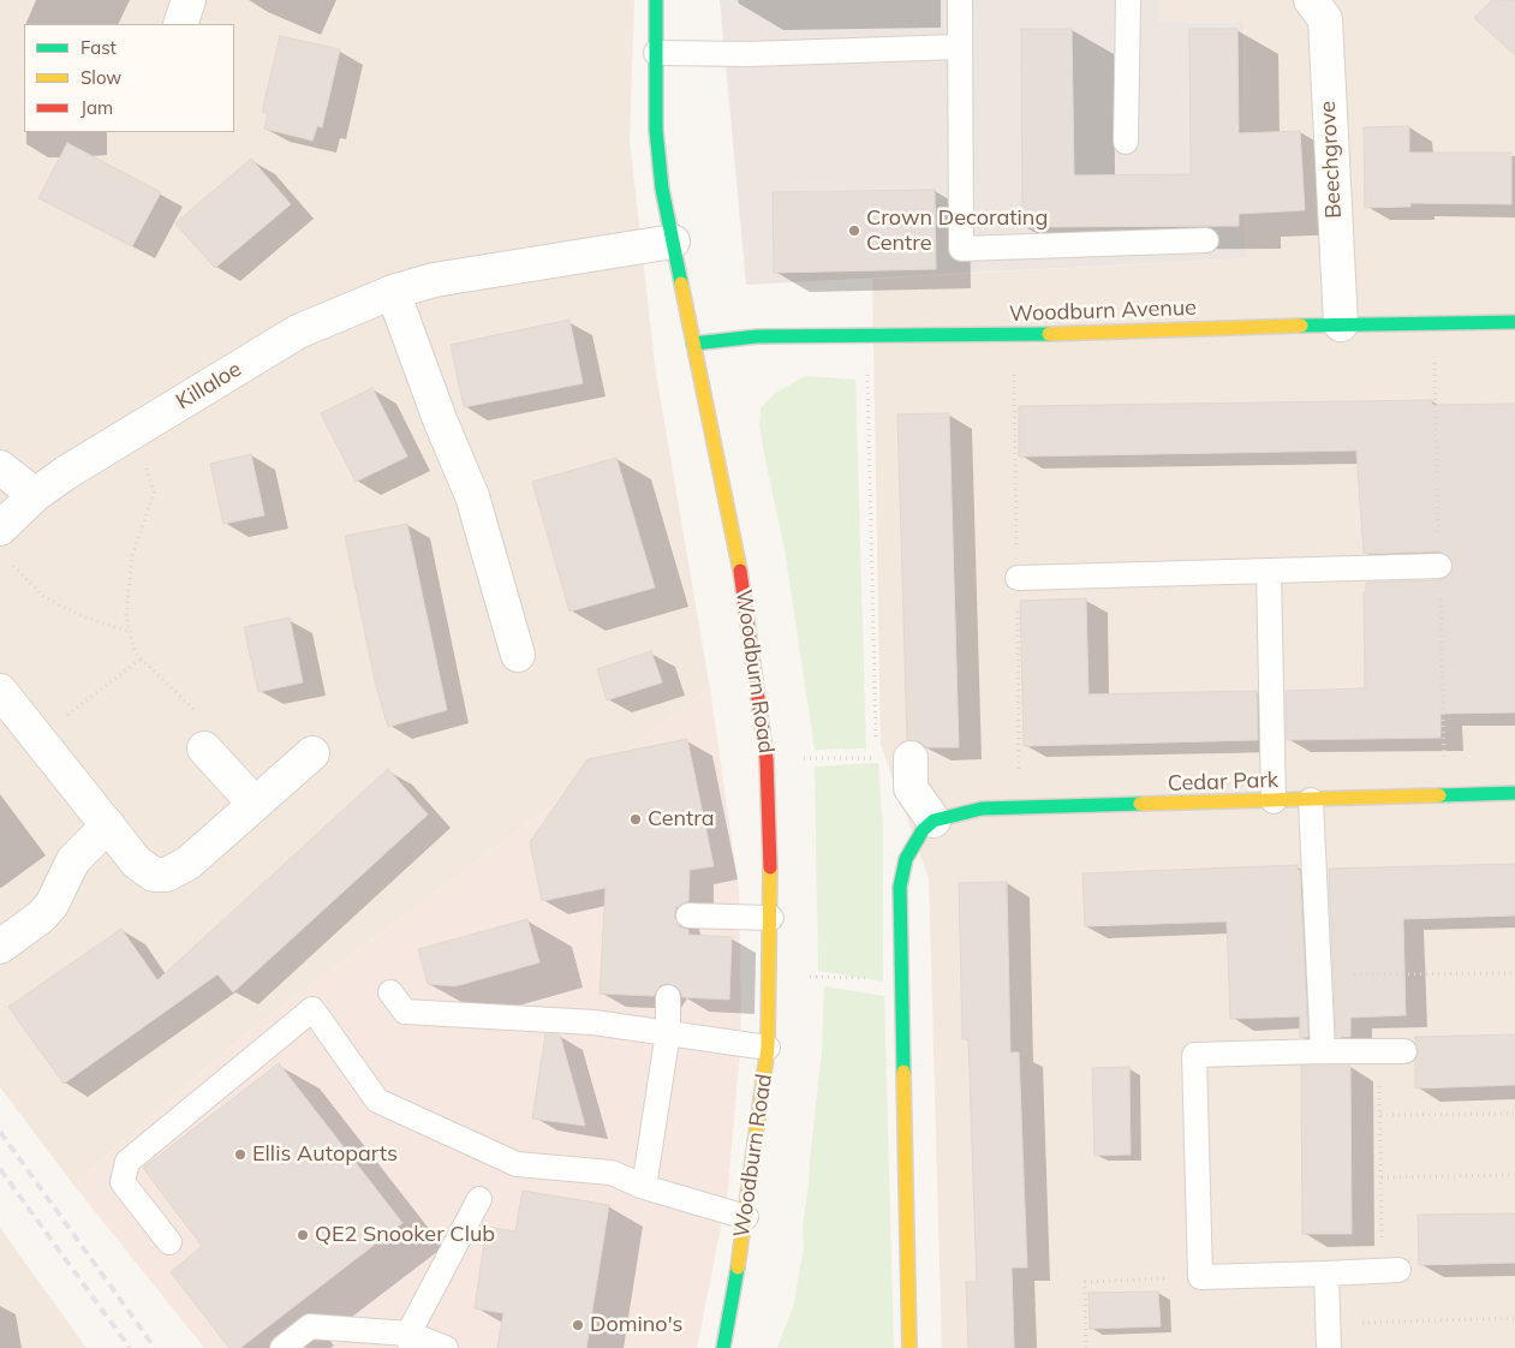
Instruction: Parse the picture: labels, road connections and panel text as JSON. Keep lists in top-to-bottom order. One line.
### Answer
{"streets":{"street":["Beechgrove","Woodburn Avenue","Killaloe","Woodburn Road","Cedar Park"]},"crossings":[["Beechgrove","Woodburn Avenue"],["Woodburn Avenue","Woodburn Road"],["Killaloe","Woodburn Road"]],"places":["Crown Decorating Centre","Centra","Ellis Autoparts","QE2 Snooker Club","Domino's"],"legend":["Fast","Slow","Jam"]}
